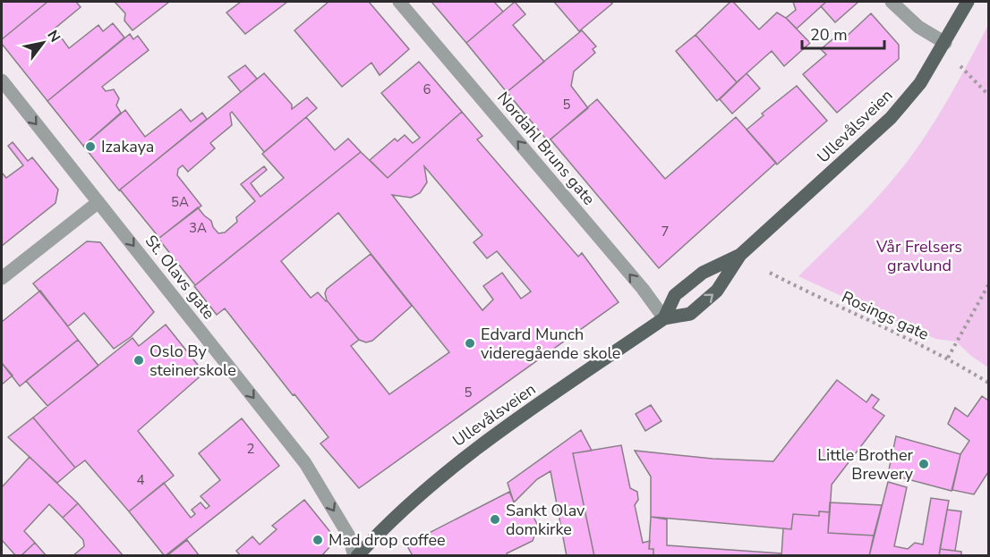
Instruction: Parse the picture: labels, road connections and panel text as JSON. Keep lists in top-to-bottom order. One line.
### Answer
{"streets":{"main road":["Ullevålsveien"],"street":["Nordahl Bruns gate","St. Olavs gate"],"path":["Rosings gate"]},"crossings":[["Ullevålsveien","Nordahl Bruns gate"],["Ullevålsveien","St. Olavs gate"]],"one_way":["Nordahl Bruns gate","St. Olavs gate"],"parks":["Vår Frelsers gravlund"],"places":["Izakaya","Edvard Munch videregående skole","Oslo By steinerskole","Little Brother Brewery","Sankt Olav domkirke","Mad drop coffee"],"house_numbers":["6","5","5A","3A","7","5","2","4"],"scale_bar":"20 m","north":"top right"}
